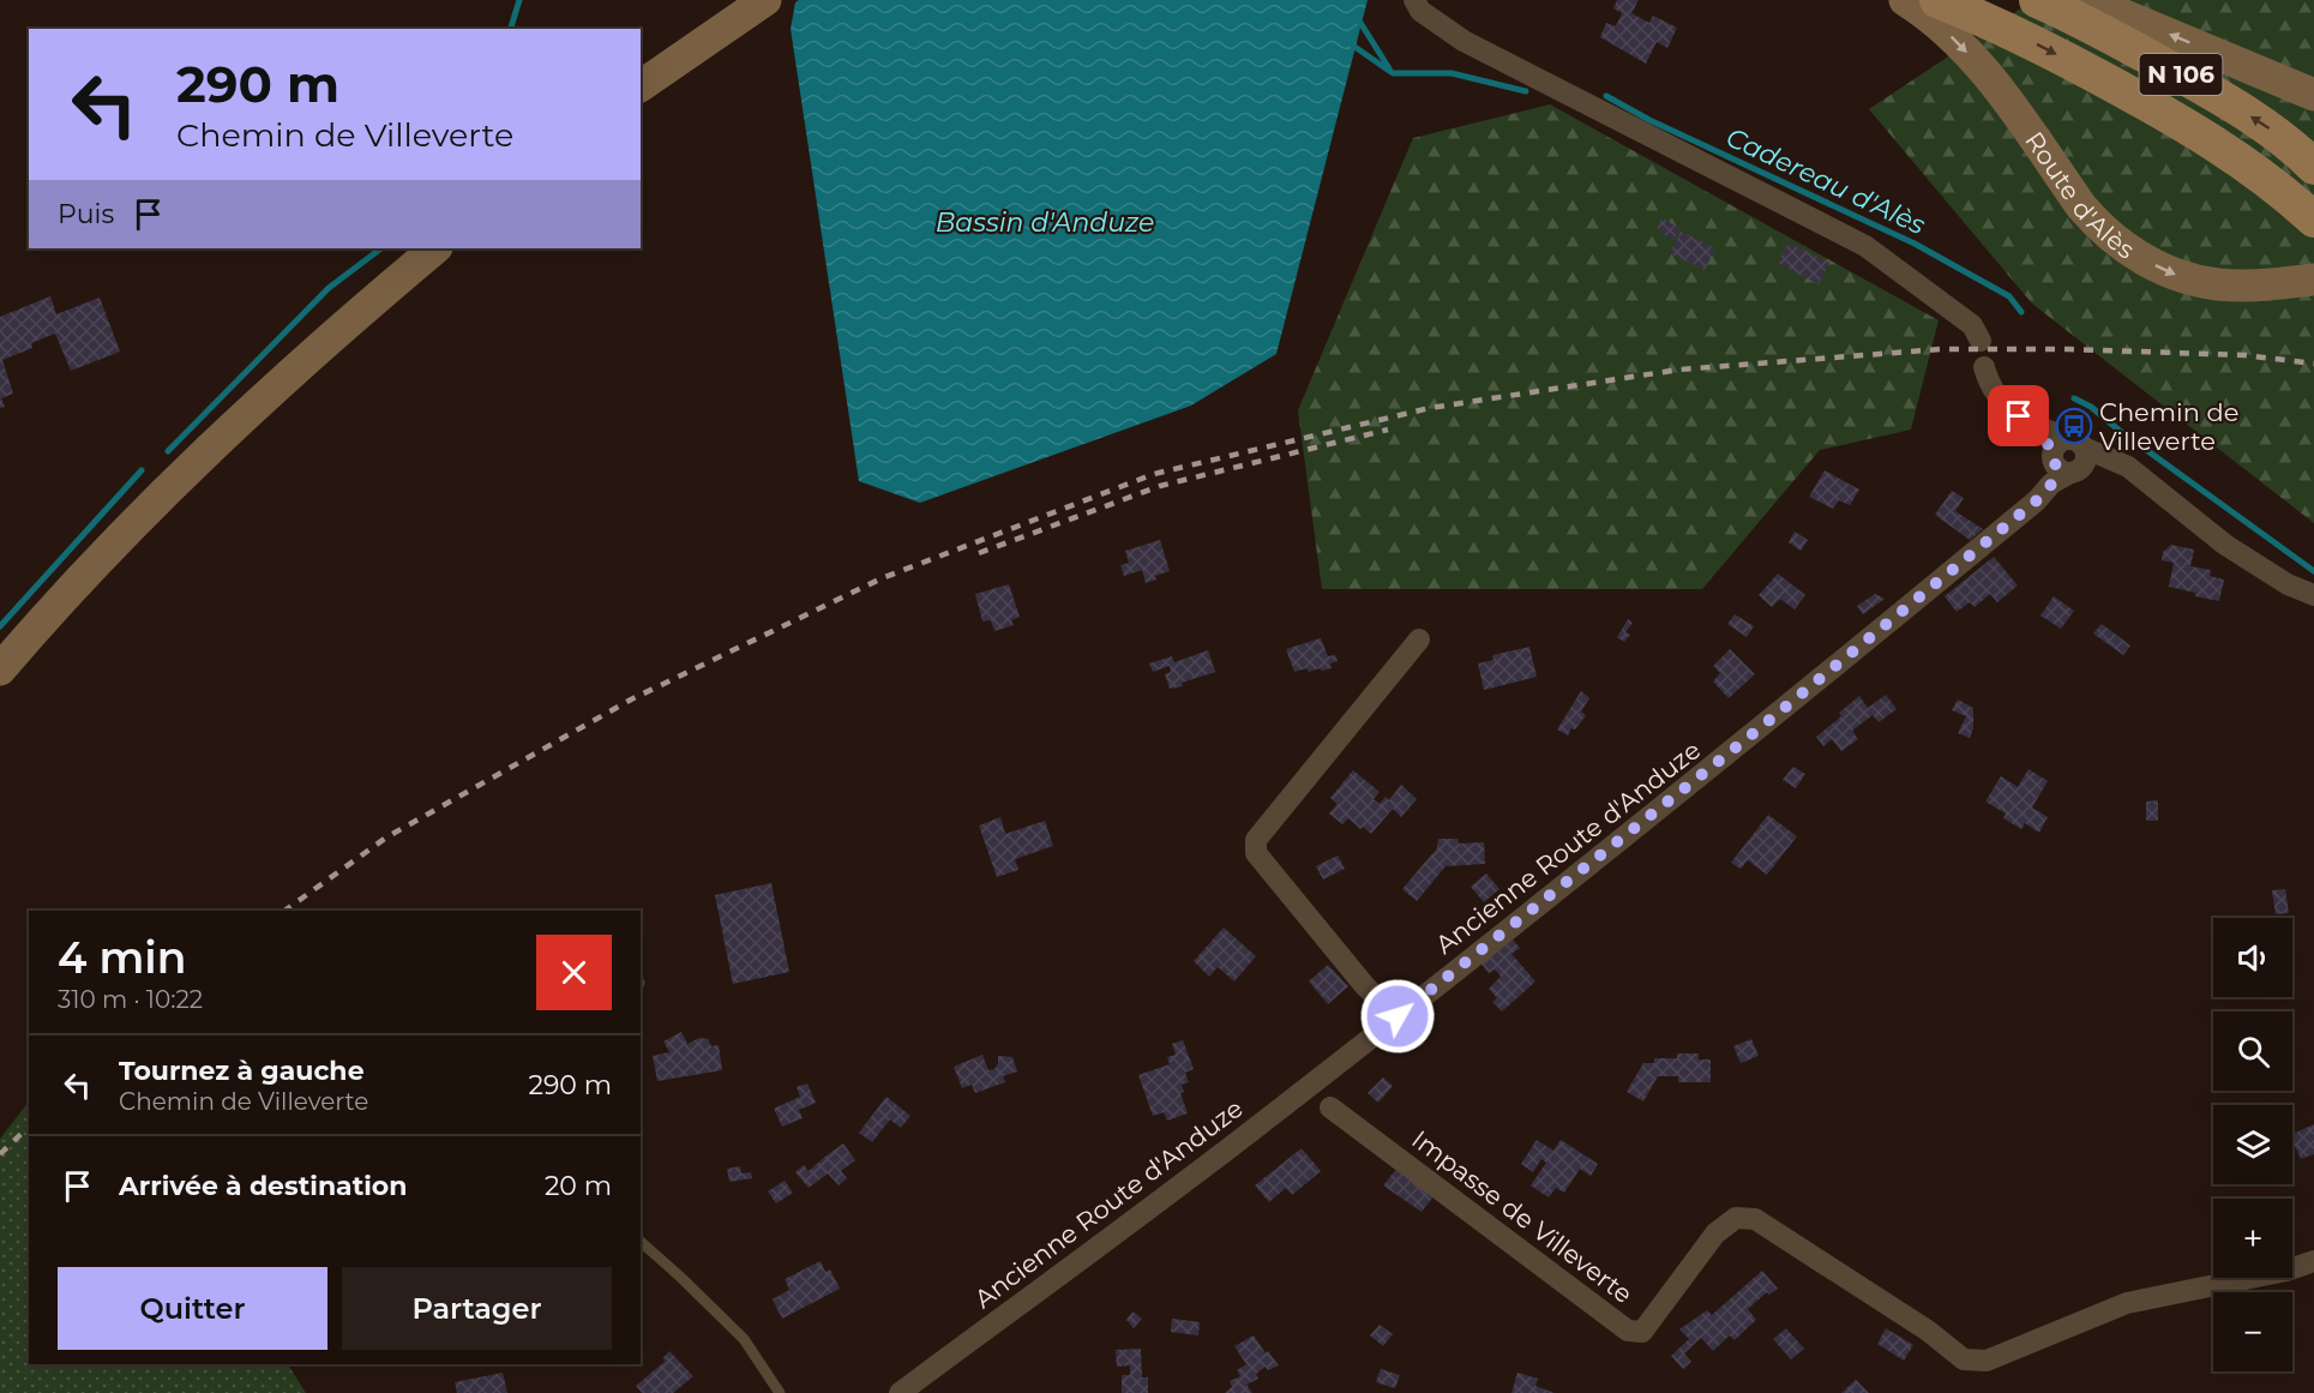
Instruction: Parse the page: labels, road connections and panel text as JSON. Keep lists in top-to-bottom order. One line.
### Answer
{"streets":{"main road":["N 106","Route d'Alès"],"street":["Ancienne Route d'Anduze","Impasse de Villeverte"]},"water":["Cadereau d'Alès","Bassin d'Anduze"],"places":{"bus stop":["Chemin de Villeverte"]},"page":{"turn":["290 m","Chemin de Villeverte"],"then":"Puis","heading":["4 min","310 m · 10:22"],"map_buttons":["+","−"],"list":[{"name":"Tournez à gauche","note":"Chemin de Villeverte","value":"290 m"},{"name":"Arrivée à destination","value":"20 m"}],"buttons":["Quitter","Partager"]}}
